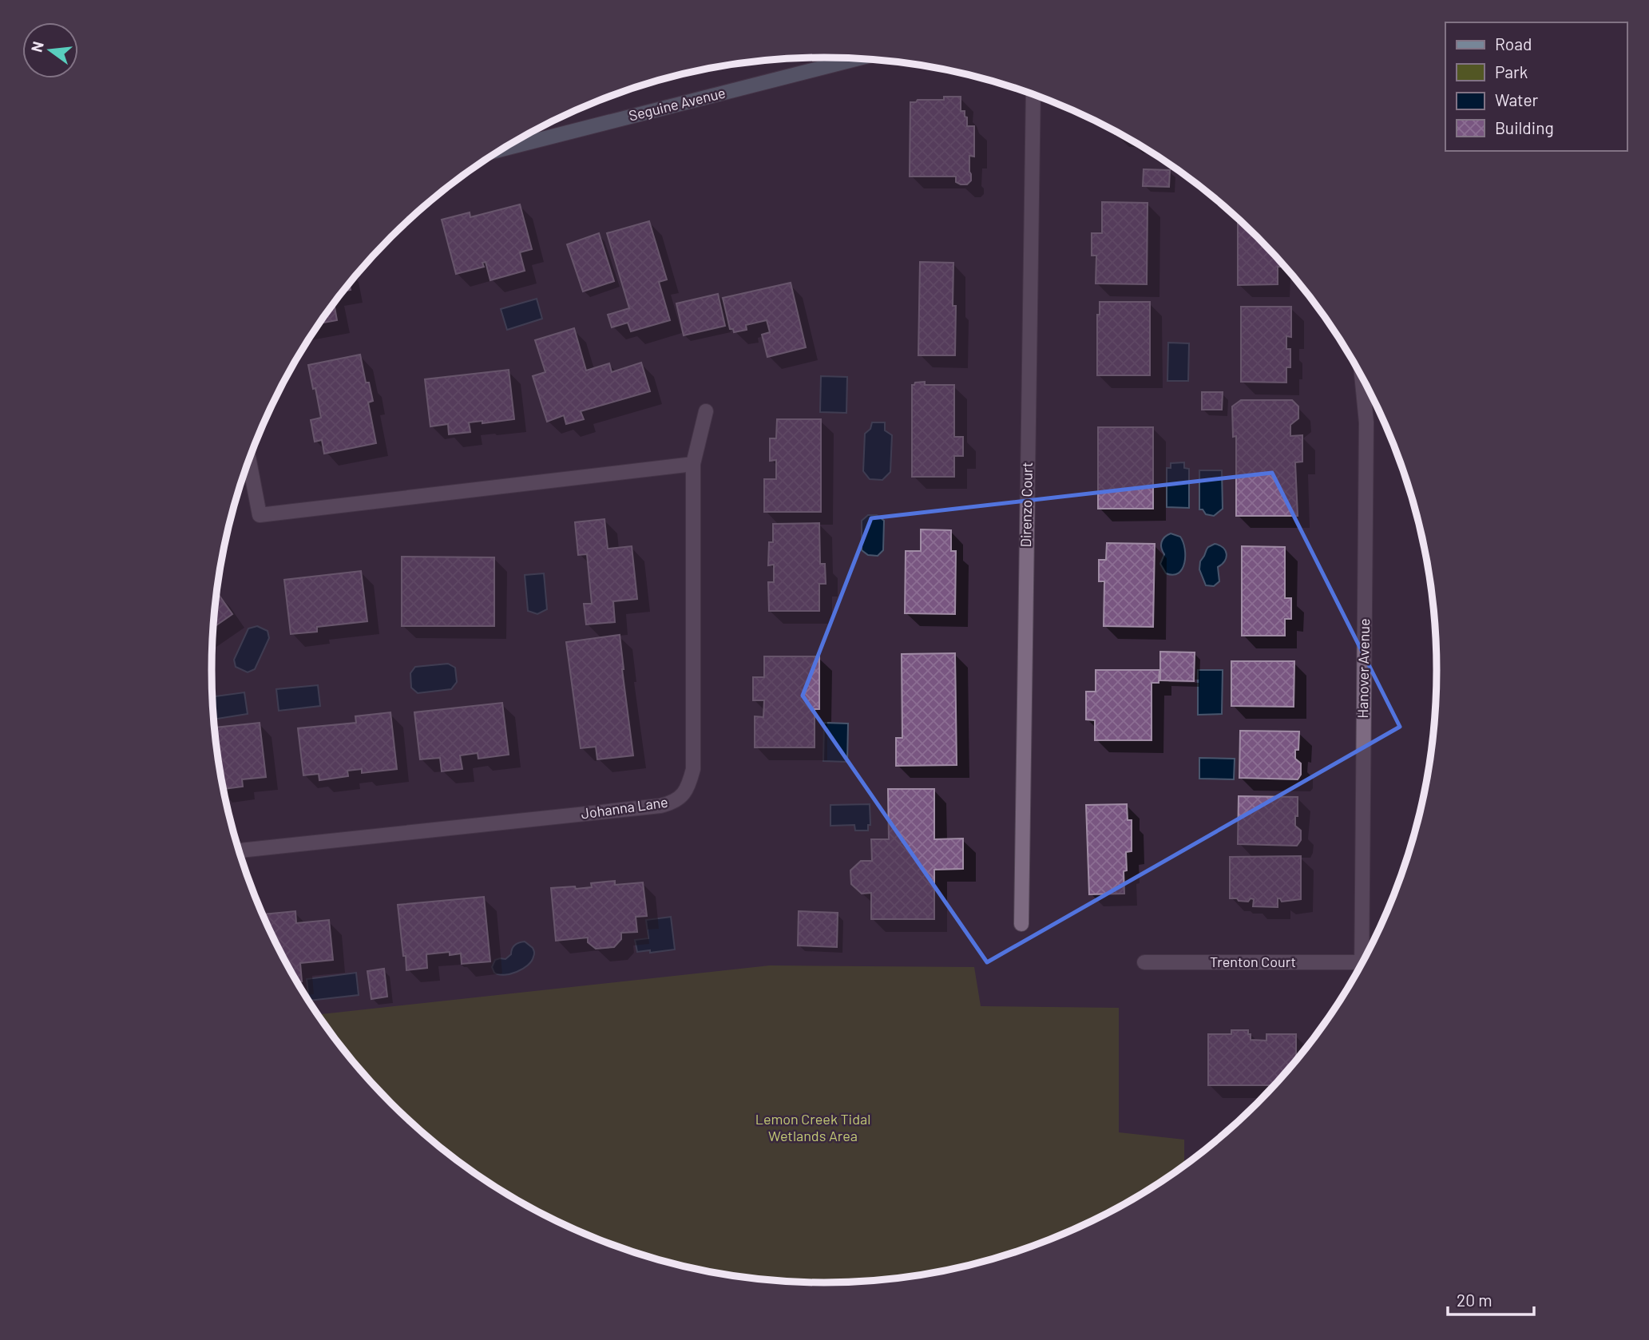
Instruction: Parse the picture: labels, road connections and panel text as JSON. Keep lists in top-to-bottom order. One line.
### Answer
{"streets":{"street":["Seguine Avenue","Direnzo Court","Hanover Avenue","Johanna Lane","Trenton Court"]},"crossings":[["Hanover Avenue","Trenton Court"]],"parks":["Lemon Creek Tidal Wetlands Area"],"legend":["Road","Park","Water","Building"],"scale_bar":"20 m","north":"left"}
